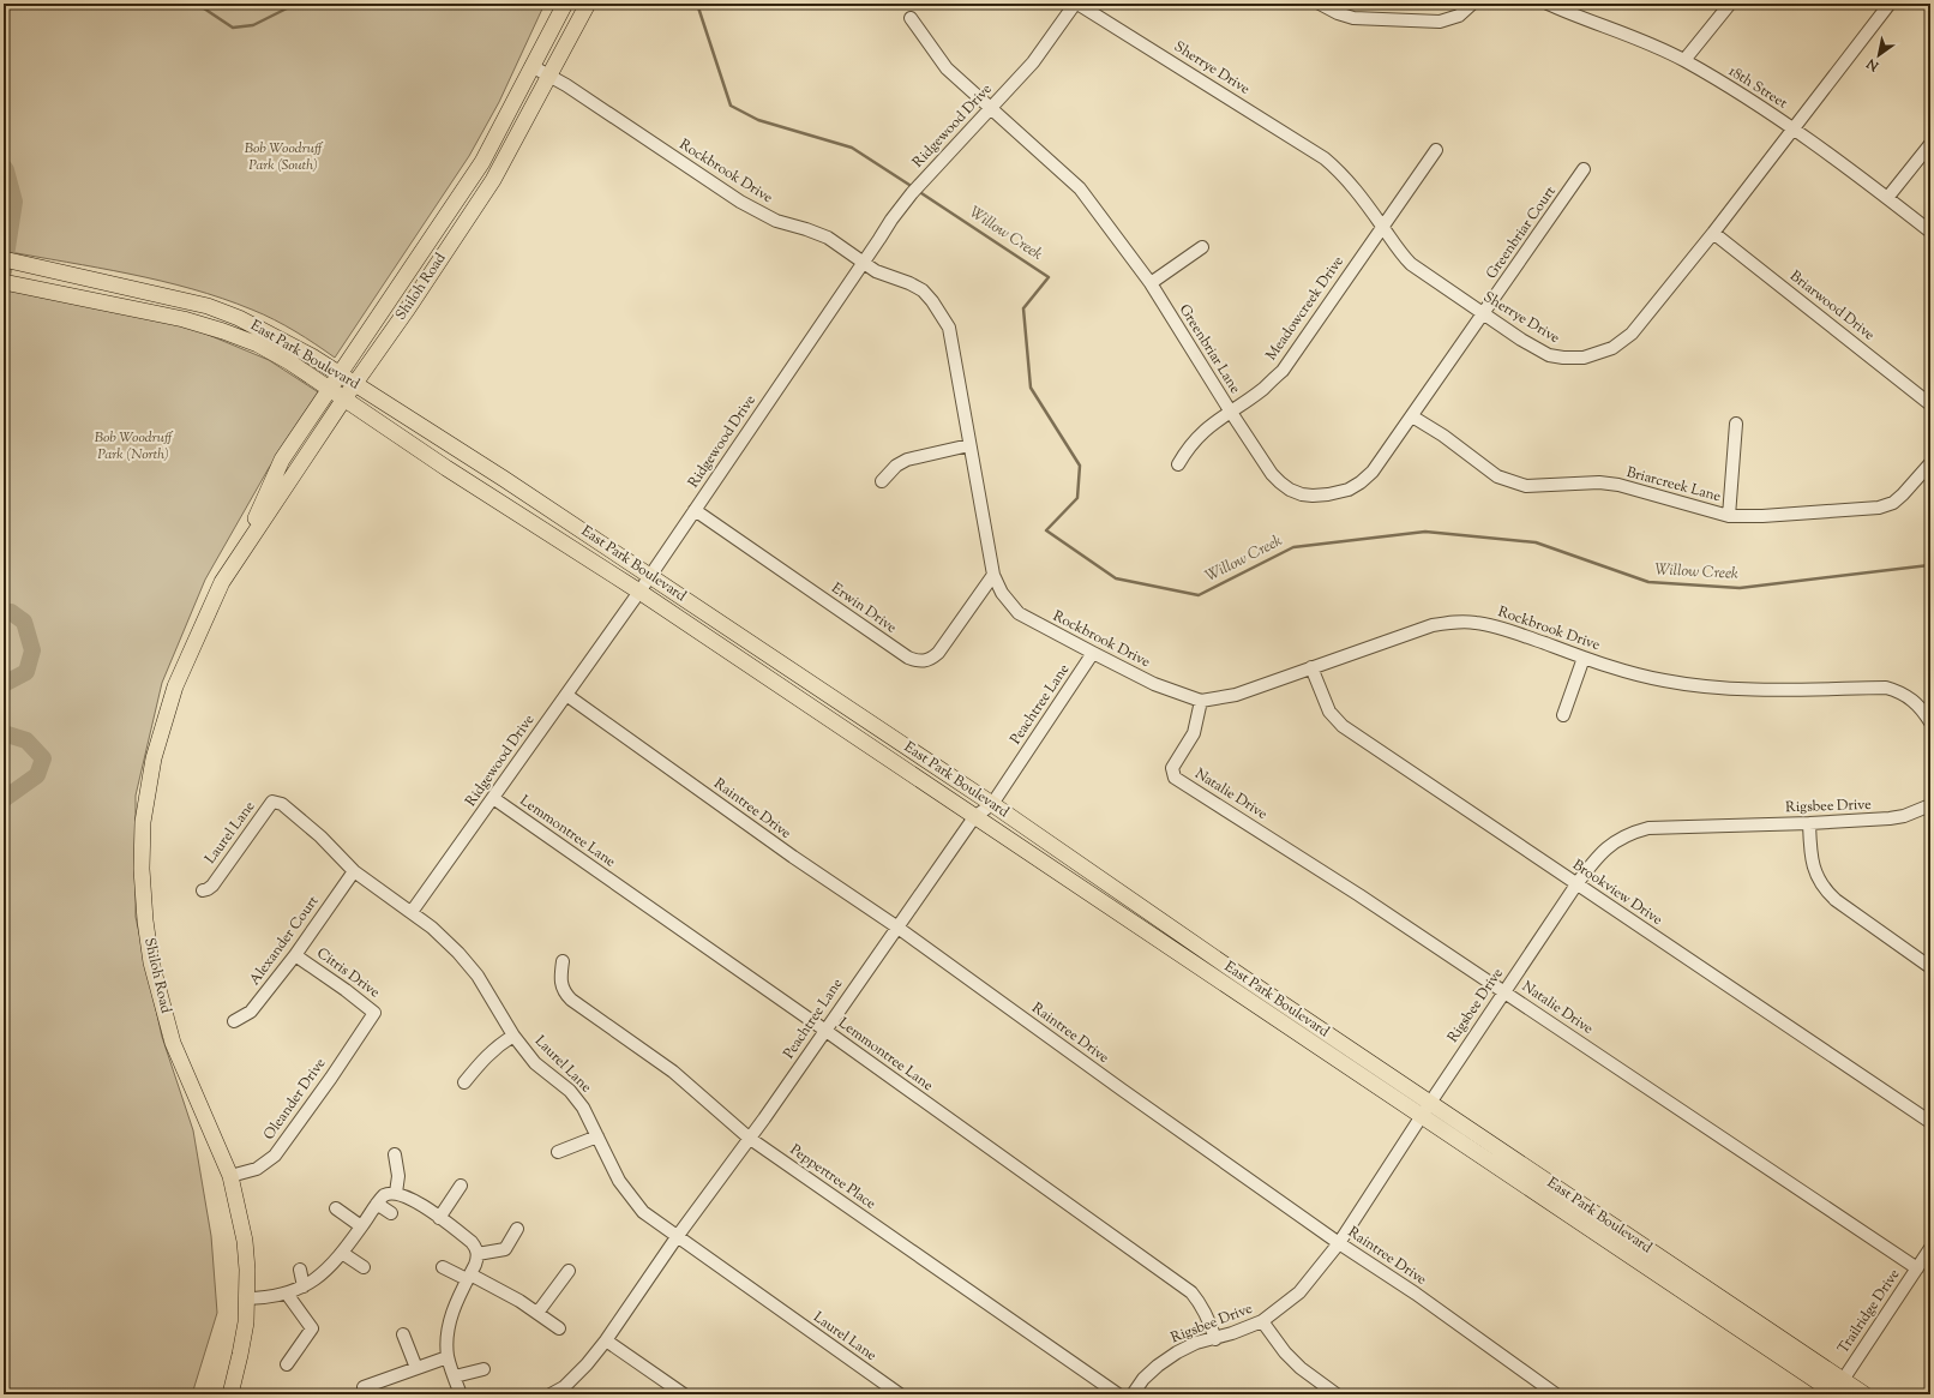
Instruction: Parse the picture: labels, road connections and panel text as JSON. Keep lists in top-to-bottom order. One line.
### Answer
{"streets":{"main road":["Shiloh Road","East Park Boulevard"],"street":["Sherrye Drive","18th Street","Ridgewood Drive","Rockbrook Drive","Greenbriar Court","Briarwood Drive","Meadowcreek Drive","Greenbriar Lane","Briarcreek Lane","Erwin Drive","Peachtree Lane","Natalie Drive","Rigsbee Drive","Raintree Drive","Lemmontree Lane","Laurel Lane","Brookview Drive","Alexander Court","Citris Drive","Oleander Drive","Peppertree Place","Trailridge Drive"]},"crossings":[["Sherrye Drive","18th Street"],["Sherrye Drive","Ridgewood Drive"],["Sherrye Drive","Greenbriar Court"],["Sherrye Drive","Briarwood Drive"],["Sherrye Drive","Meadowcreek Drive"],["Sherrye Drive","Greenbriar Lane"],["Ridgewood Drive","Rockbrook Drive"],["Ridgewood Drive","Greenbriar Lane"],["Ridgewood Drive","East Park Boulevard"],["Ridgewood Drive","Erwin Drive"],["Ridgewood Drive","Raintree Drive"],["Ridgewood Drive","Lemmontree Lane"],["Ridgewood Drive","Laurel Lane"],["Rockbrook Drive","Shiloh Road"],["Rockbrook Drive","Erwin Drive"],["Rockbrook Drive","Peachtree Lane"],["Rockbrook Drive","Natalie Drive"],["Rockbrook Drive","Brookview Drive"],["Greenbriar Court","Greenbriar Lane"],["Shiloh Road","East Park Boulevard"],["Shiloh Road","Oleander Drive"],["Meadowcreek Drive","Greenbriar Lane"],["Greenbriar Lane","Briarcreek Lane"],["East Park Boulevard","Peachtree Lane"],["East Park Boulevard","Rigsbee Drive"],["East Park Boulevard","Trailridge Drive"],["Peachtree Lane","Raintree Drive"],["Peachtree Lane","Lemmontree Lane"],["Peachtree Lane","Laurel Lane"],["Peachtree Lane","Peppertree Place"],["Natalie Drive","Rigsbee Drive"],["Natalie Drive","Trailridge Drive"],["Rigsbee Drive","Raintree Drive"],["Rigsbee Drive","Lemmontree Lane"],["Rigsbee Drive","Brookview Drive"],["Laurel Lane","Alexander Court"],["Alexander Court","Citris Drive"],["Citris Drive","Oleander Drive"]],"water":["Willow Creek"],"parks":["Bob Woodruff Park (South)","Bob Woodruff Park (North)"],"north":"bottom left"}
